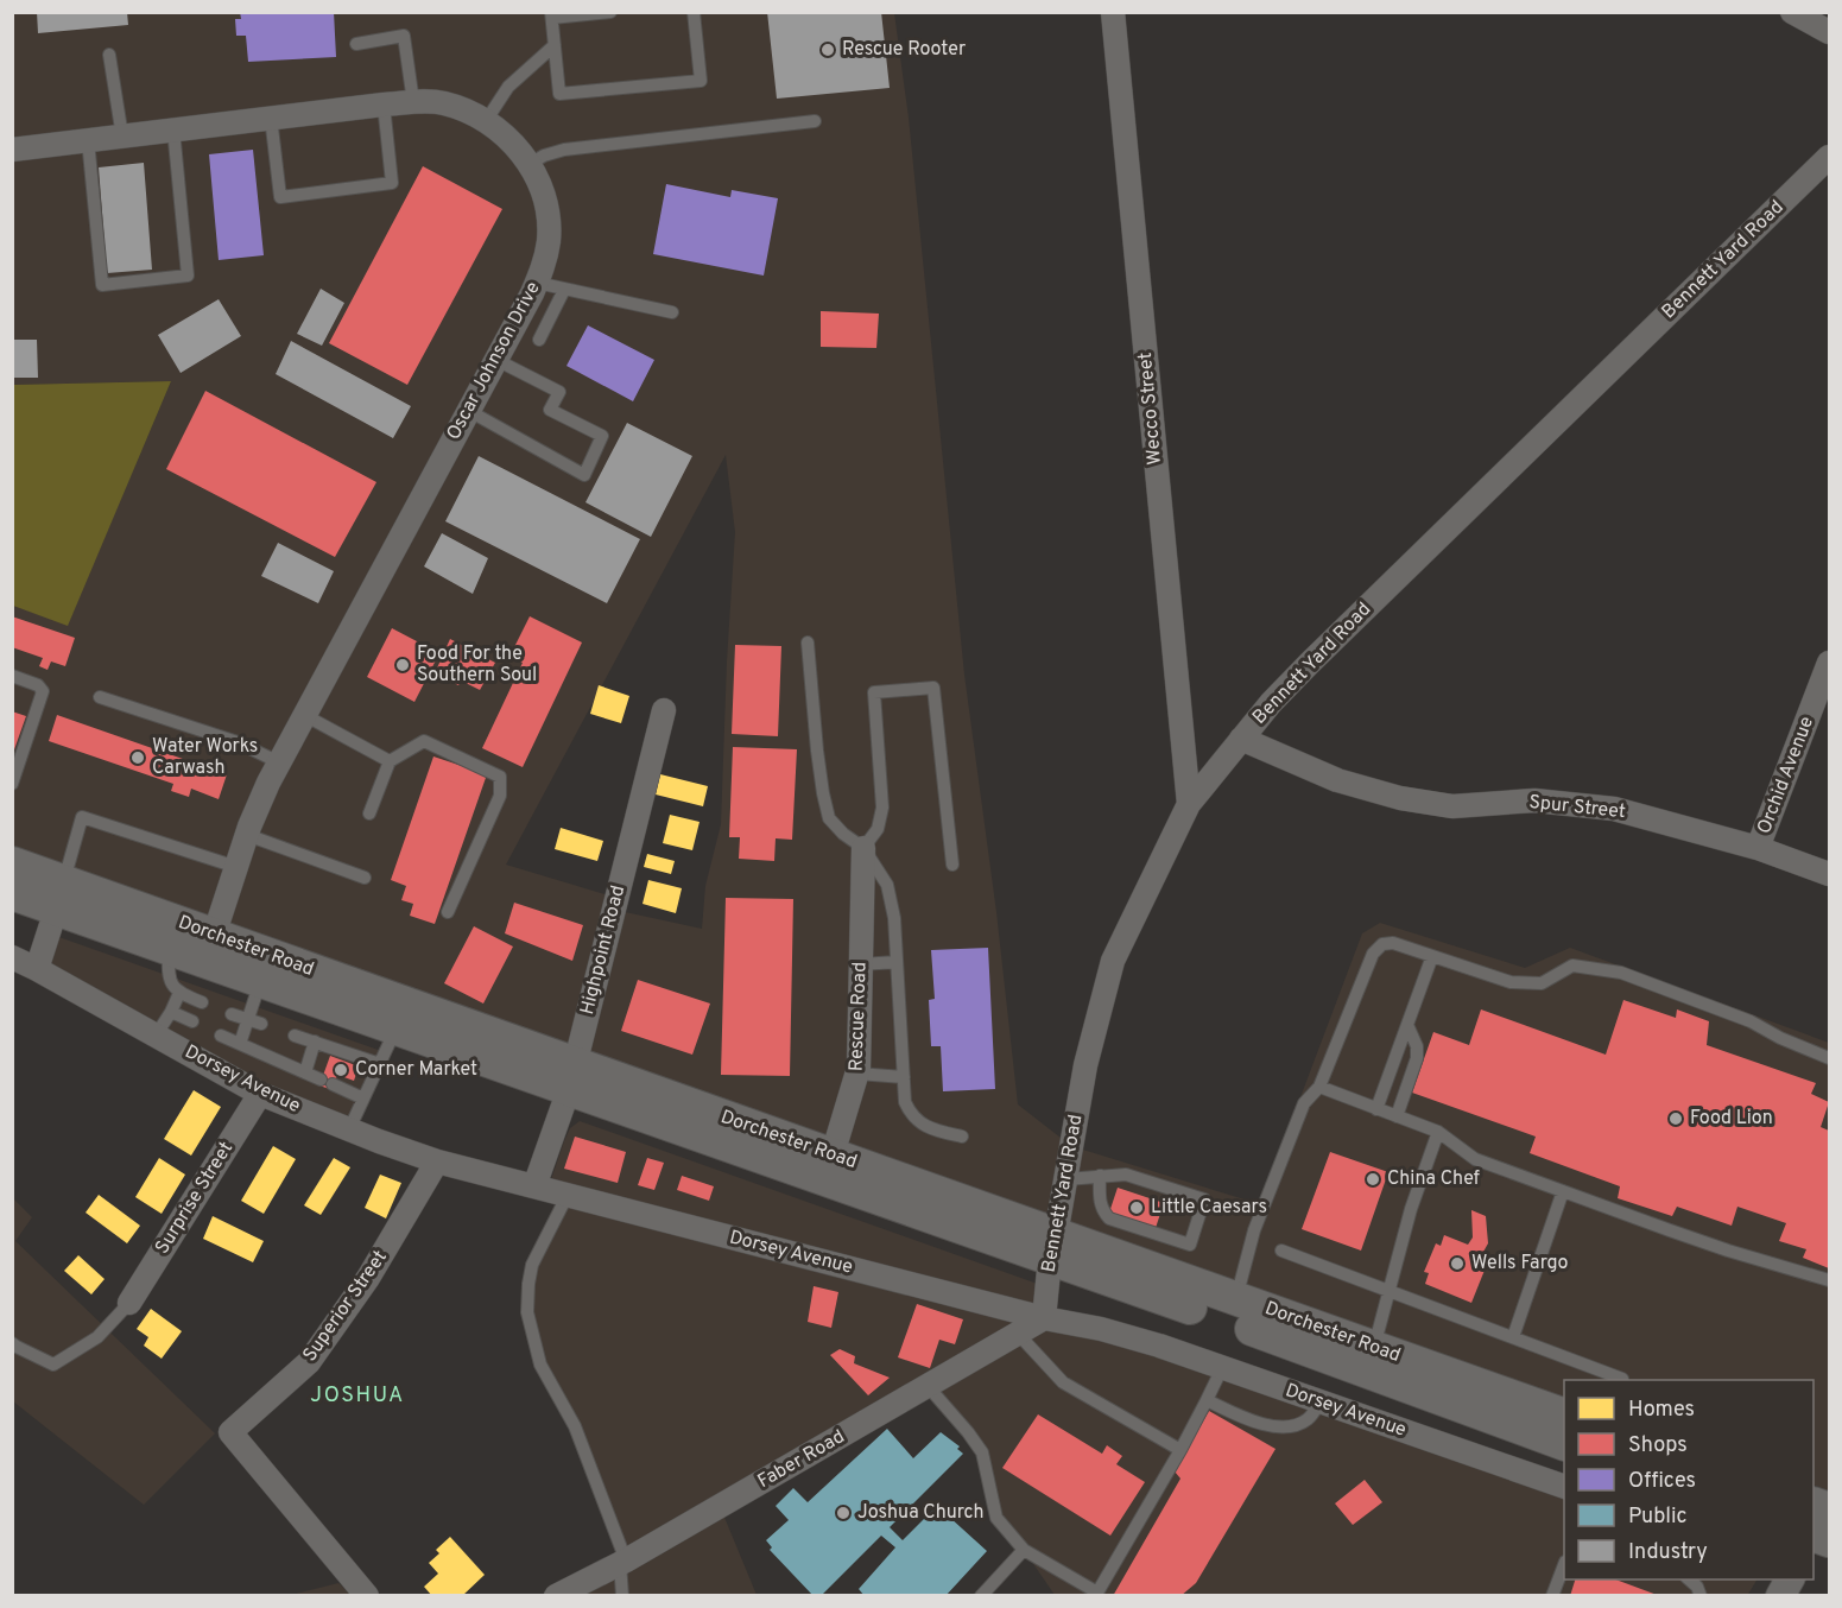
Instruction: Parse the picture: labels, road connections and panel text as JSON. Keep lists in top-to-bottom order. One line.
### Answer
{"streets":{"main road":["Dorchester Road"],"street":["Bennett Yard Road","Oscar Johnson Drive","Wecco Street","Orchid Avenue","Spur Street","Highpoint Road","Rescue Road","Dorsey Avenue","Surprise Street","Superior Street","Faber Road"]},"crossings":[["Bennett Yard Road","Wecco Street"],["Bennett Yard Road","Spur Street"],["Bennett Yard Road","Dorchester Road"],["Bennett Yard Road","Dorsey Avenue"],["Bennett Yard Road","Faber Road"],["Oscar Johnson Drive","Dorchester Road"],["Orchid Avenue","Spur Street"],["Dorchester Road","Highpoint Road"],["Dorchester Road","Rescue Road"],["Highpoint Road","Dorsey Avenue"],["Dorsey Avenue","Surprise Street"],["Dorsey Avenue","Superior Street"],["Dorsey Avenue","Faber Road"]],"districts":["JOSHUA"],"places":["Rescue Rooter","Food For the Southern Soul","Water Works Carwash","Corner Market","Food Lion","China Chef","Little Caesars","Wells Fargo","Joshua Church"],"legend":["Homes","Shops","Offices","Public","Industry"]}
